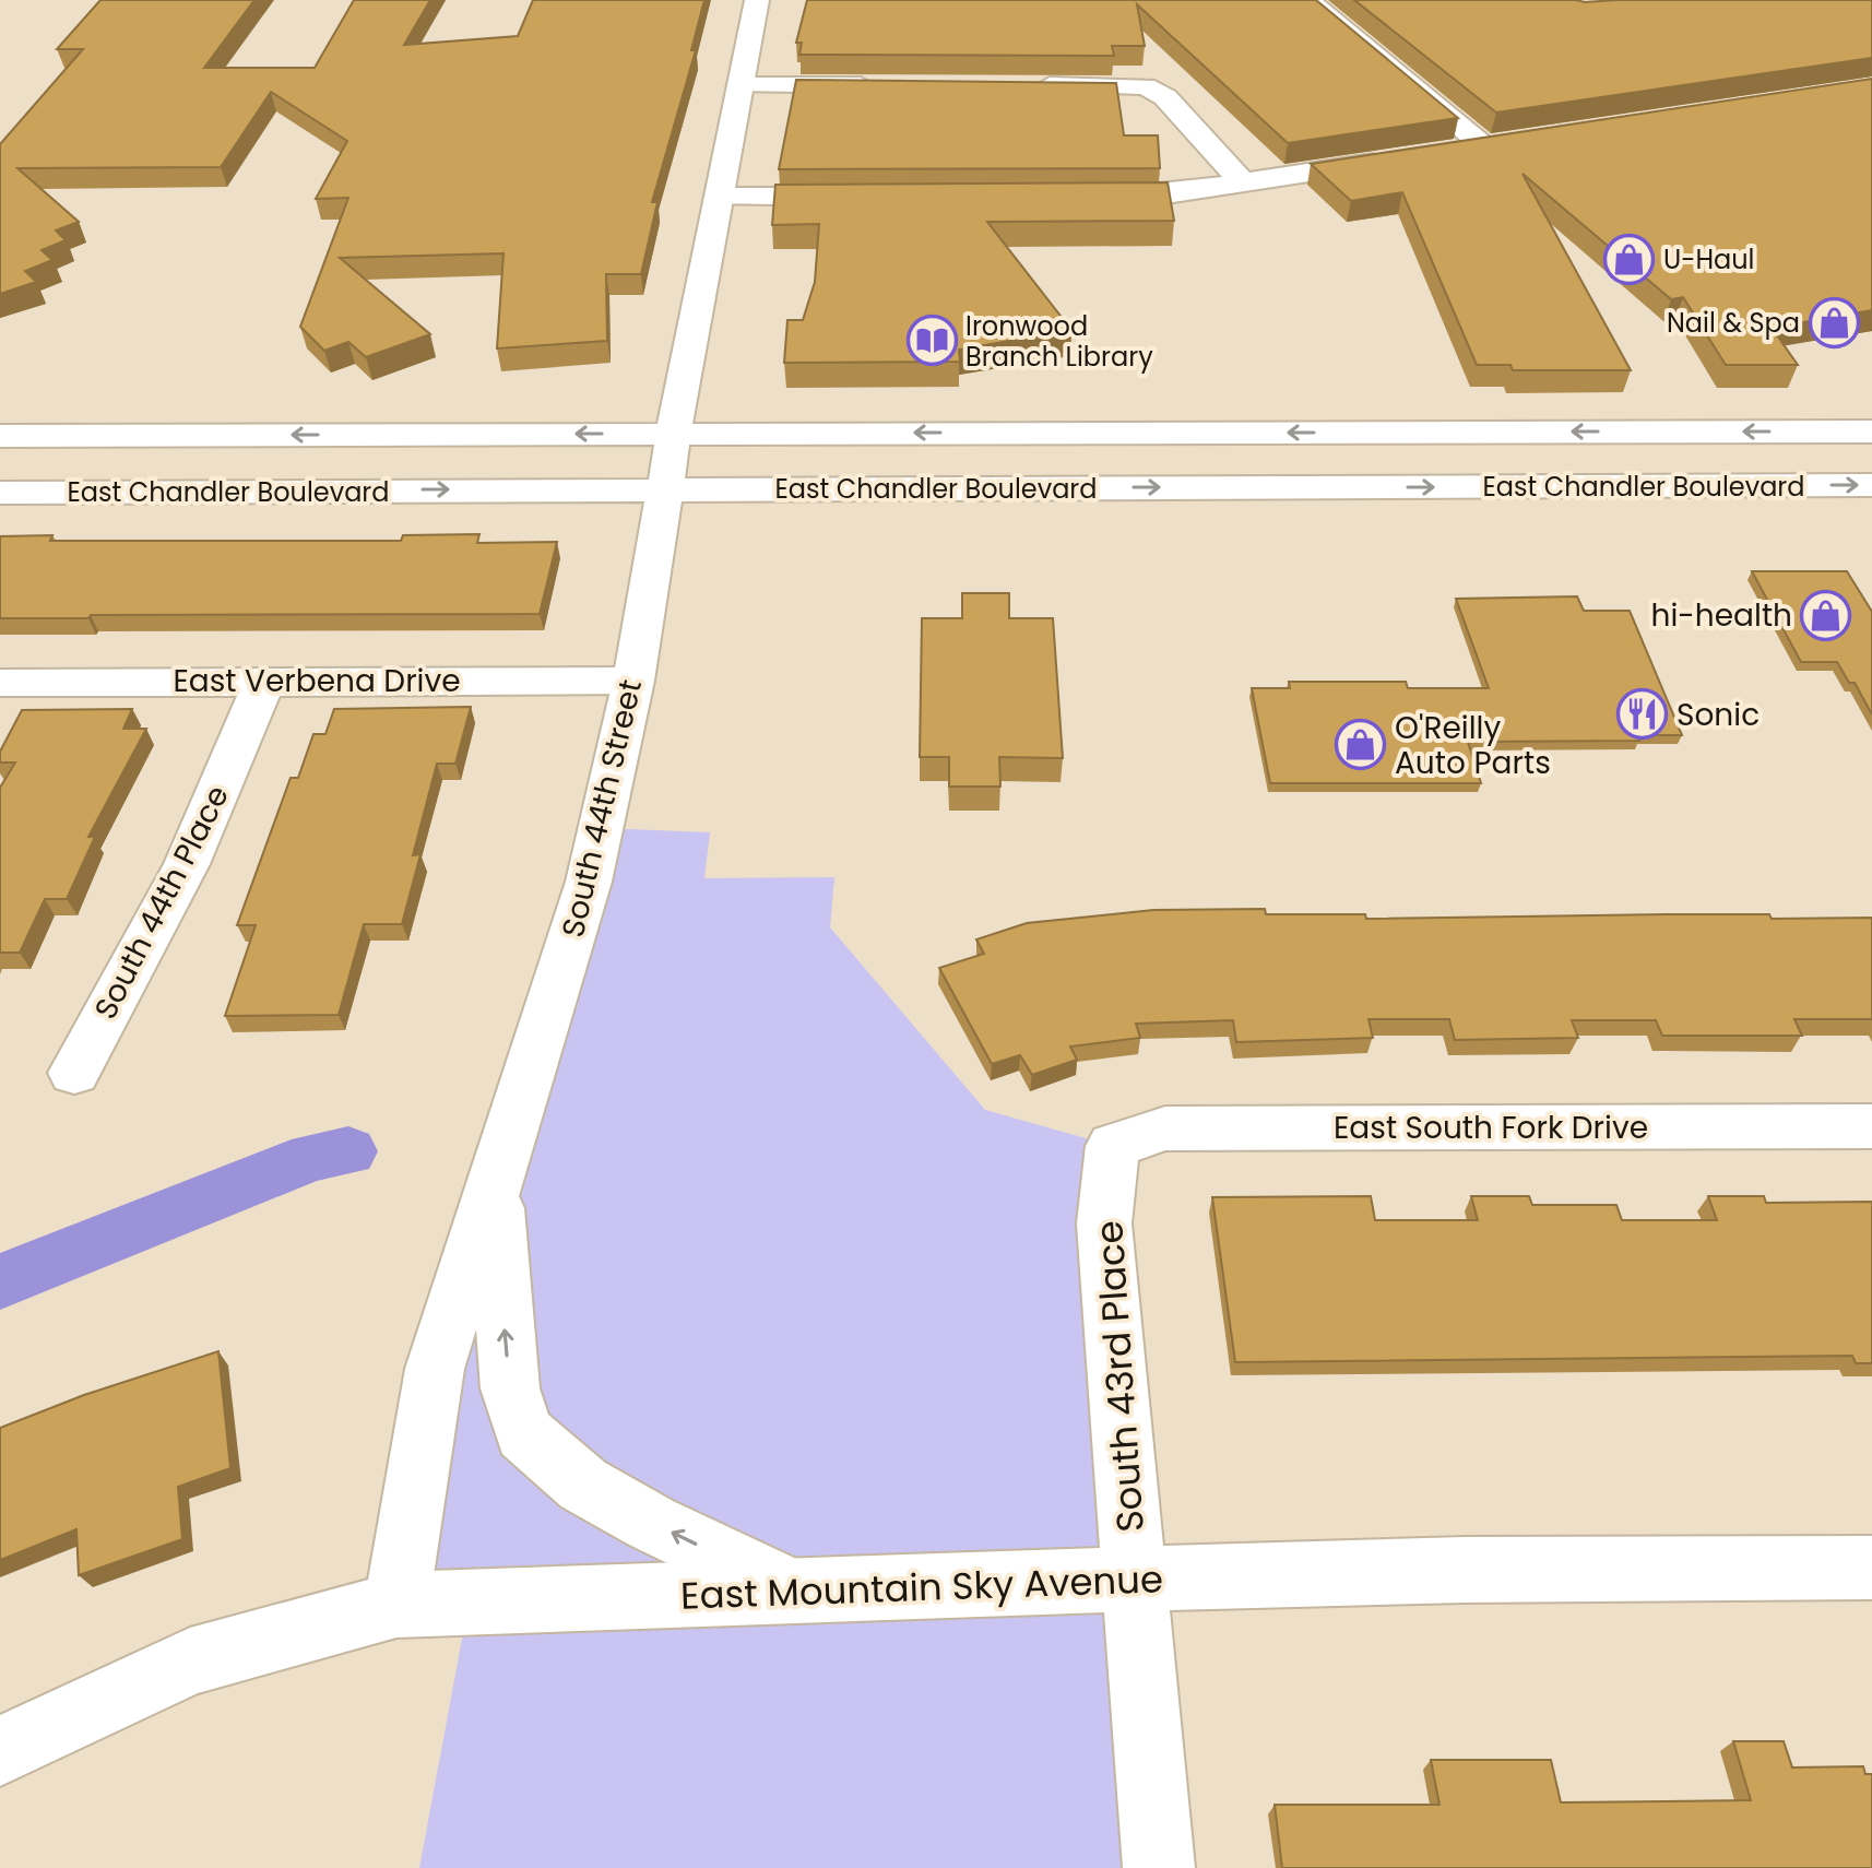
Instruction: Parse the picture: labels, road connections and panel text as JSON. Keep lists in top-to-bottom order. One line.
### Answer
{"streets":{"street":["East Chandler Boulevard","East Verbena Drive","South 44th Street","South 44th Place","East South Fork Drive","South 43rd Place","East Mountain Sky Avenue"]},"crossings":[["East Chandler Boulevard","South 44th Street"],["East Verbena Drive","South 44th Street"],["East Verbena Drive","South 44th Place"],["South 44th Street","East Mountain Sky Avenue"],["East South Fork Drive","South 43rd Place"],["South 43rd Place","East Mountain Sky Avenue"]],"places":{"shop":["U-Haul","Nail & Spa","hi-health","O'Reilly Auto Parts"],"library":["Ironwood Branch Library"],"restaurant":["Sonic"]}}
